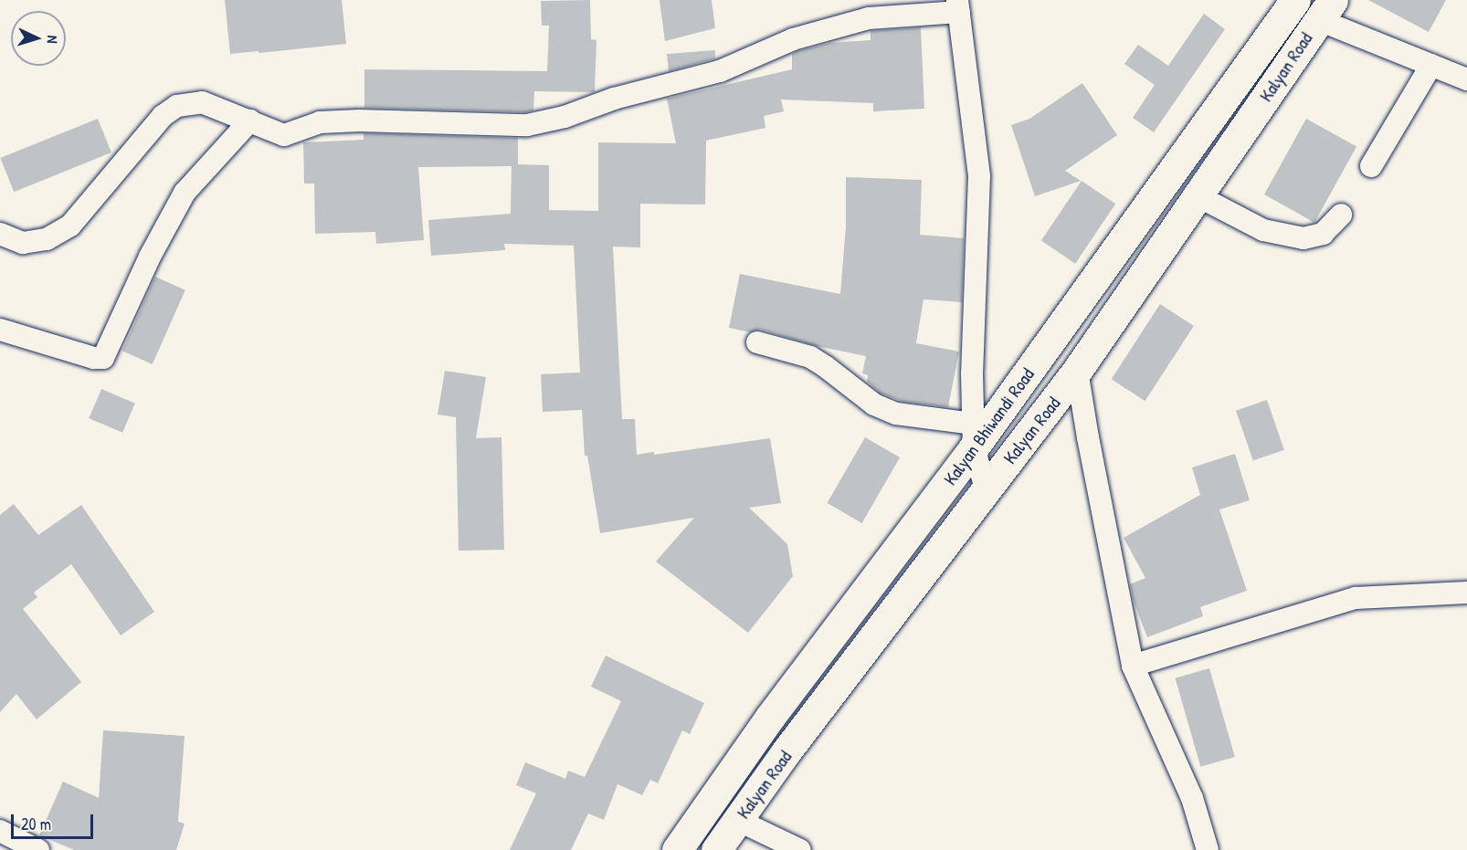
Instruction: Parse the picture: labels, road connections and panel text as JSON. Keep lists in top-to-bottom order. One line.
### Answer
{"streets":{"highway":["Kalyan Road","Kalyan Bhiwandi Road"]},"crossings":[["Kalyan Road","Kalyan Bhiwandi Road"]],"scale_bar":"20 m","north":"right"}
